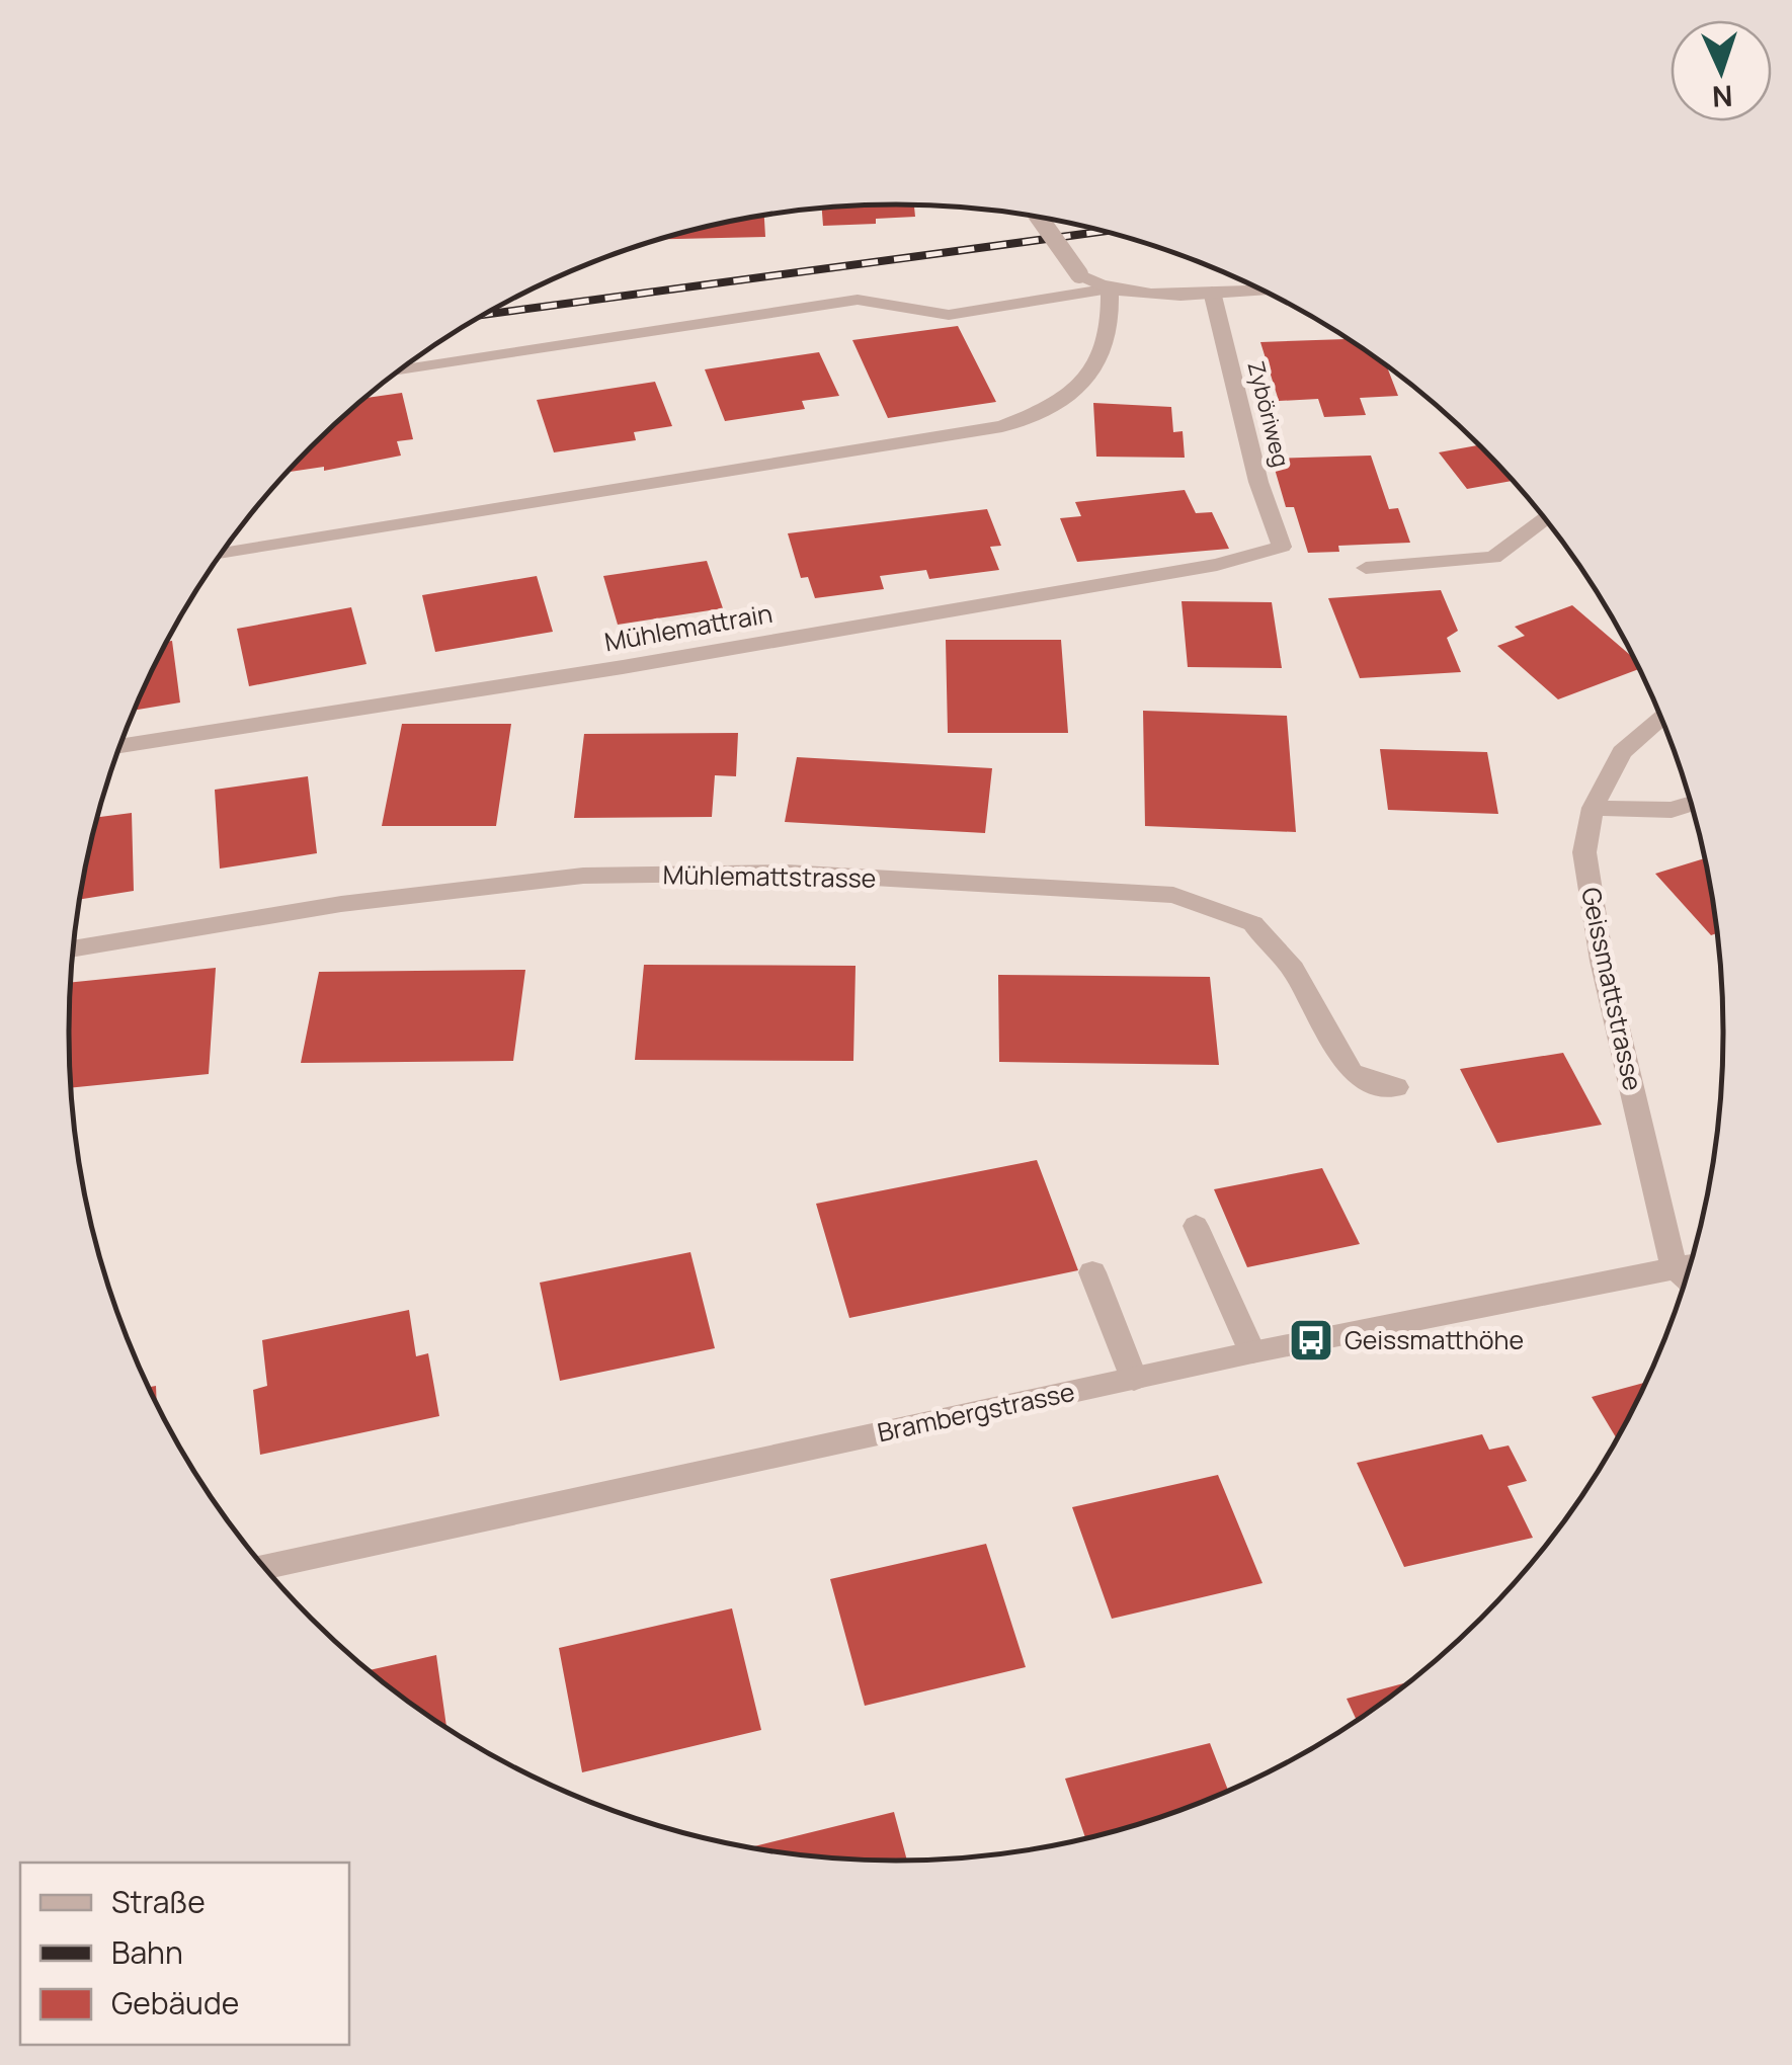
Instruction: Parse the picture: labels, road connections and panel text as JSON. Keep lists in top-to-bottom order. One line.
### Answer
{"streets":{"street":["Zyböriweg","Mühlemattrain","Mühlemattstrasse","Geissmattstrasse","Brambergstrasse"]},"crossings":[["Zyböriweg","Mühlemattrain"],["Geissmattstrasse","Brambergstrasse"]],"places":{"bus stop":["Geissmatthöhe"]},"legend":["Straße","Bahn","Gebäude"],"north":"bottom"}
